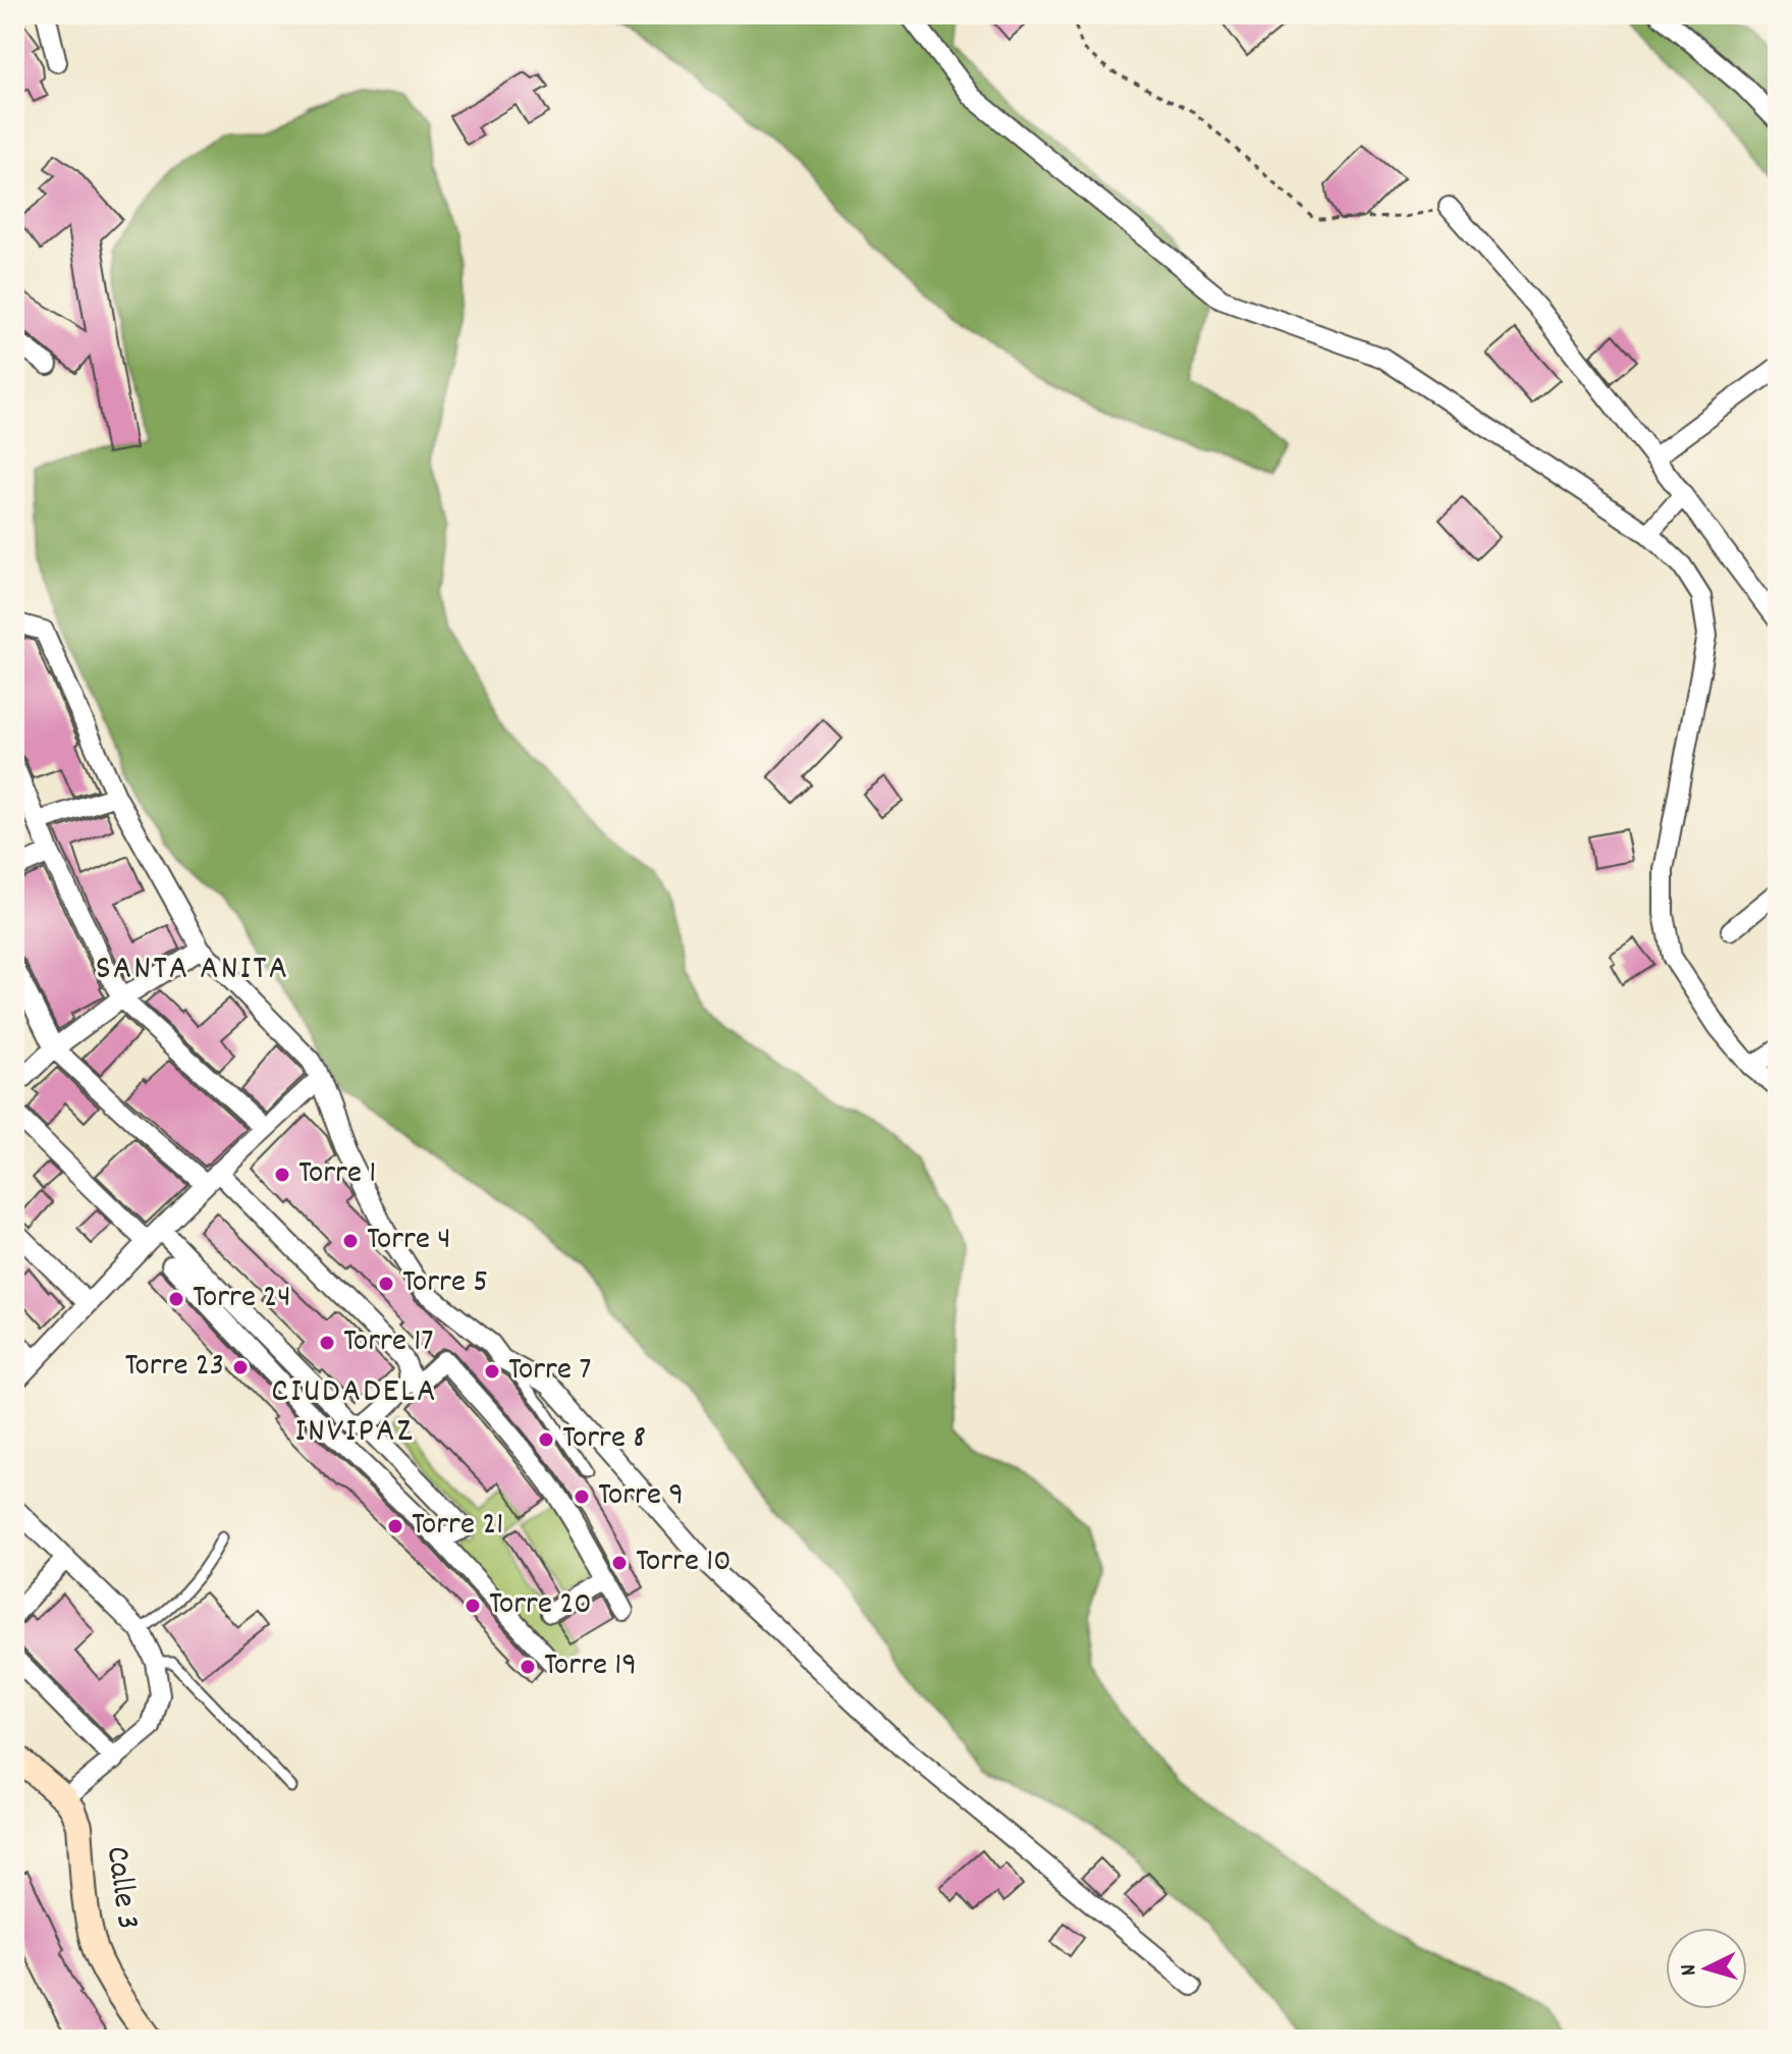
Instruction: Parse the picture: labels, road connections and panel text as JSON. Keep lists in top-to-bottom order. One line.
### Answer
{"streets":{"street":["Calle 3"]},"districts":["SANTA ANITA","CIUDADELA INVIPAZ"],"places":["Torre 1","Torre 4","Torre 5","Torre 24","Torre 17","Torre 23","Torre 7","Torre 8","Torre 9","Torre 21","Torre 10","Torre 20","Torre 19"],"north":"left"}
